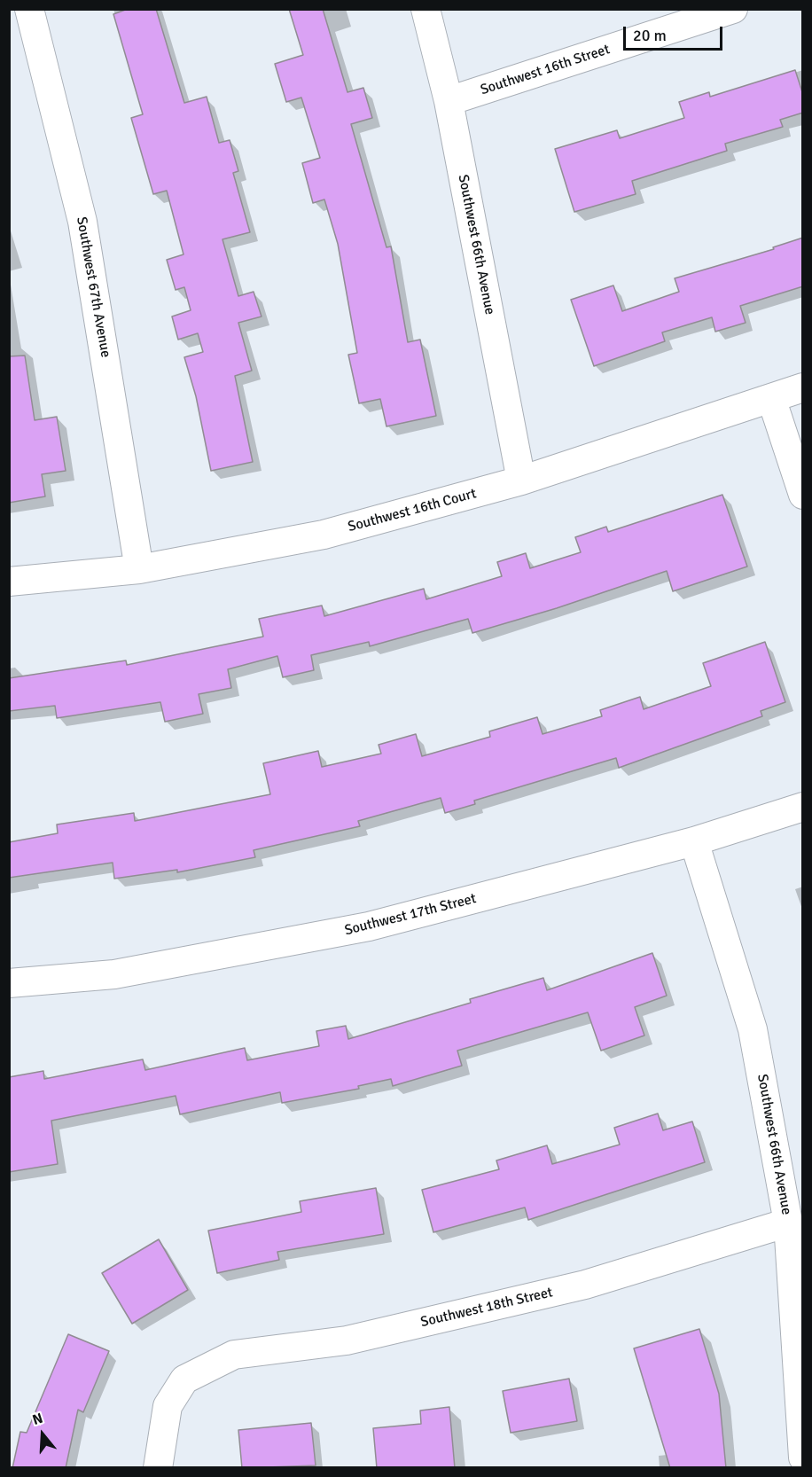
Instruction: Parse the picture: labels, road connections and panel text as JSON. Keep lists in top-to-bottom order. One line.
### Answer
{"streets":{"street":["Southwest 16th Street","Southwest 66th Avenue","Southwest 67th Avenue","Southwest 16th Court","Southwest 17th Street","Southwest 18th Street"]},"crossings":[["Southwest 16th Street","Southwest 66th Avenue"],["Southwest 66th Avenue","Southwest 16th Court"],["Southwest 66th Avenue","Southwest 17th Street"],["Southwest 66th Avenue","Southwest 18th Street"],["Southwest 67th Avenue","Southwest 16th Court"]],"scale_bar":"20 m","north":"top"}
